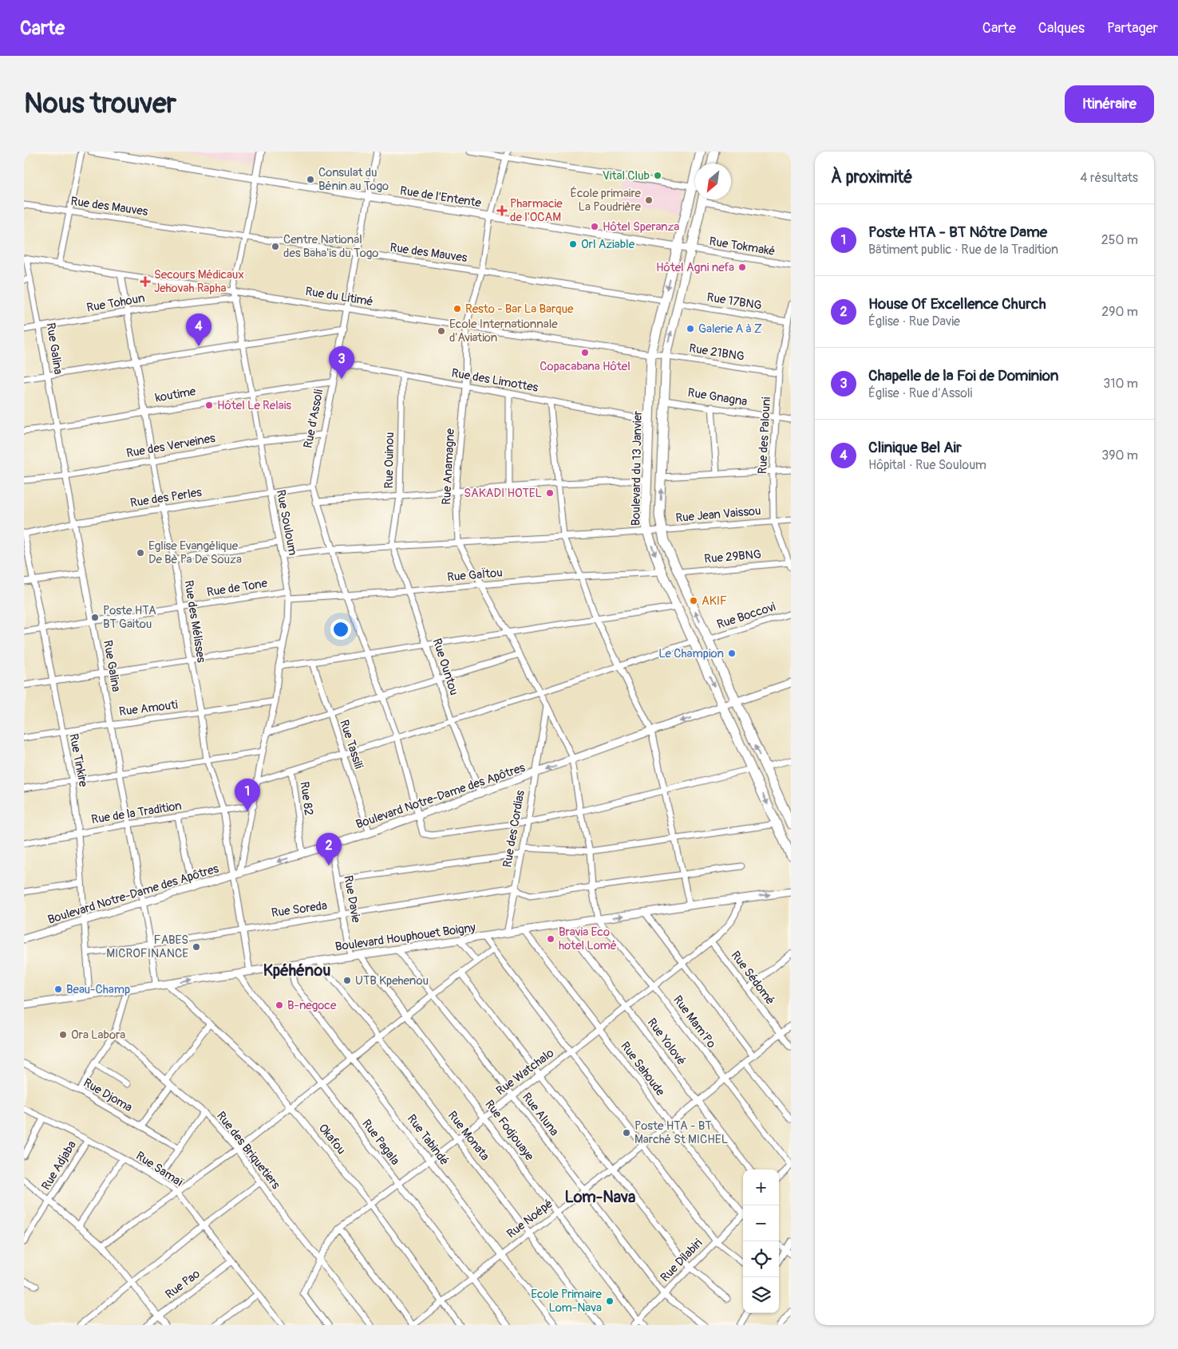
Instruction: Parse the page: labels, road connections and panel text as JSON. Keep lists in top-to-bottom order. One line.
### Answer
{"streets":{"highway":["Boulevard du 13 Janvier"],"street":["Rue de l'Entente","Rue des Mauves","Rue Tokmaké","Rue du Litimé","Rue 17BNG","Rue Tohoun","Rue Galina","Rue 21BNG","Rue des Limottes","koutime","Rue Gnagna","Rue d'Assoli","Rue des Palouni","Rue des Verveines","Rue Ouinou","Rue Anamagne","Rue des Perles","Rue Jean Vaissou","Rue Souloum","Rue 29BNG","Rue GaÏtou","Rue de Tone","Rue Boccovi","Rue des Mélisses","Rue Ountou","Rue Amouti","Rue Tassili","Rue Tinkire","Boulevard Notre-Dame des Apôtres","Rue 82","Rue de la Tradition","Rue des Cordias","Rue Davie","Rue Soreda","Boulevard Houphouet Boigny","Rue Sédomé","Rue Mam'Po","Rue Yolové","Rue Sahoude","Rue Watchalo","Rue Djoma","Rue Aluna","Rue Fodjouaye","Rue Monata","Okafou","Rue Tabindé","Rue Pagala","Rue des Briquetiers","Rue Adjaba","Rue Samaï","Rue Noépé","Rue Dilabiri","Rue Pao"]},"crossings":[["Rue de l'Entente","Rue Tokmaké"],["Rue de l'Entente","Rue d'Assoli"],["Rue de l'Entente","Rue Anamagne"],["Rue de l'Entente","Boulevard du 13 Janvier"],["Rue des Mauves","Rue d'Assoli"],["Rue des Mauves","Rue Anamagne"],["Rue des Mauves","Boulevard du 13 Janvier"],["Rue Tokmaké","Boulevard du 13 Janvier"],["Rue du Litimé","Rue Galina"],["Rue du Litimé","Rue 21BNG"],["Rue du Litimé","Rue d'Assoli"],["Rue du Litimé","Rue Anamagne"],["Rue du Litimé","Boulevard du 13 Janvier"],["Rue du Litimé","Rue Souloum"],["Rue du Litimé","Rue des Mélisses"],["Rue 17BNG","Rue des Palouni"],["Rue 17BNG","Boulevard du 13 Janvier"],["Rue Tohoun","Rue Galina"],["Rue Tohoun","Rue Souloum"],["Rue Tohoun","Rue des Mélisses"],["Rue Galina","koutime"],["Rue Galina","Rue des Verveines"],["Rue Galina","Rue des Perles"],["Rue Galina","Rue de Tone"],["Rue Galina","Rue Amouti"],["Rue Galina","Boulevard Notre-Dame des Apôtres"],["Rue Galina","Rue de la Tradition"],["Rue Galina","Rue Soreda"],["Rue Galina","Boulevard Houphouet Boigny"],["Rue 21BNG","Rue des Palouni"],["Rue 21BNG","Boulevard du 13 Janvier"],["Rue des Limottes","Rue d'Assoli"],["Rue des Limottes","Rue Ouinou"],["Rue des Limottes","Rue Anamagne"],["Rue des Limottes","Boulevard du 13 Janvier"],["koutime","Rue d'Assoli"],["koutime","Rue Souloum"],["koutime","Rue des Mélisses"],["Rue Gnagna","Rue des Palouni"],["Rue Gnagna","Boulevard du 13 Janvier"],["Rue d'Assoli","Rue des Verveines"],["Rue d'Assoli","Rue des Perles"],["Rue d'Assoli","Rue Jean Vaissou"],["Rue d'Assoli","Rue GaÏtou"],["Rue d'Assoli","Boulevard Notre-Dame des Apôtres"],["Rue d'Assoli","Rue des Cordias"],["Rue des Palouni","Rue Jean Vaissou"],["Rue des Palouni","Rue 29BNG"],["Rue des Verveines","Rue Souloum"],["Rue des Verveines","Rue des Mélisses"],["Rue Ouinou","Rue Jean Vaissou"],["Rue Ouinou","Rue Ountou"],["Rue Anamagne","Rue Jean Vaissou"],["Rue Anamagne","Rue GaÏtou"],["Rue Anamagne","Boulevard Notre-Dame des Apôtres"],["Rue Anamagne","Rue des Cordias"],["Rue Anamagne","Rue Mam'Po"],["Boulevard du 13 Janvier","Rue Jean Vaissou"],["Boulevard du 13 Janvier","Rue 29BNG"],["Boulevard du 13 Janvier","Rue GaÏtou"],["Boulevard du 13 Janvier","Rue Boccovi"],["Boulevard du 13 Janvier","Boulevard Notre-Dame des Apôtres"],["Rue des Perles","Rue Souloum"],["Rue des Perles","Rue des Mélisses"],["Rue des Perles","Rue Tinkire"],["Rue Jean Vaissou","Rue Souloum"],["Rue Jean Vaissou","Rue Ountou"],["Rue Souloum","Rue GaÏtou"],["Rue Souloum","Rue de Tone"],["Rue Souloum","Rue des Mélisses"],["Rue Souloum","Rue Amouti"],["Rue Souloum","Boulevard Notre-Dame des Apôtres"],["Rue Souloum","Rue de la Tradition"],["Rue GaÏtou","Rue Ountou"],["Rue de Tone","Rue des Mélisses"],["Rue de Tone","Rue Tinkire"],["Rue des Mélisses","Rue Amouti"],["Rue des Mélisses","Boulevard Notre-Dame des Apôtres"],["Rue des Mélisses","Rue de la Tradition"],["Rue des Mélisses","Rue Soreda"],["Rue des Mélisses","Boulevard Houphouet Boigny"],["Rue Ountou","Boulevard Notre-Dame des Apôtres"],["Rue Amouti","Rue Tinkire"],["Rue Tassili","Boulevard Notre-Dame des Apôtres"],["Rue Tinkire","Boulevard Notre-Dame des Apôtres"],["Rue Tinkire","Rue de la Tradition"],["Rue Tinkire","Rue Soreda"],["Rue Tinkire","Boulevard Houphouet Boigny"],["Boulevard Notre-Dame des Apôtres","Rue 82"],["Boulevard Notre-Dame des Apôtres","Rue des Cordias"],["Boulevard Notre-Dame des Apôtres","Rue Davie"],["Rue des Cordias","Rue Soreda"],["Rue des Cordias","Boulevard Houphouet Boigny"],["Rue Davie","Rue Soreda"],["Rue Davie","Boulevard Houphouet Boigny"],["Boulevard Houphouet Boigny","Rue Mam'Po"],["Boulevard Houphouet Boigny","Rue Yolové"],["Boulevard Houphouet Boigny","Rue Sahoude"],["Boulevard Houphouet Boigny","Rue Watchalo"],["Boulevard Houphouet Boigny","Rue Aluna"],["Boulevard Houphouet Boigny","Rue Fodjouaye"],["Boulevard Houphouet Boigny","Rue Monata"],["Boulevard Houphouet Boigny","Okafou"],["Boulevard Houphouet Boigny","Rue Tabindé"],["Boulevard Houphouet Boigny","Rue Pagala"],["Rue Sédomé","Rue Watchalo"],["Rue Sédomé","Rue Noépé"],["Rue Mam'Po","Rue Watchalo"],["Rue Mam'Po","Rue Noépé"],["Rue Yolové","Rue Watchalo"],["Rue Yolové","Rue Noépé"],["Rue Sahoude","Rue Watchalo"],["Rue Sahoude","Rue Noépé"],["Rue Watchalo","Rue Aluna"],["Rue Watchalo","Rue Fodjouaye"],["Rue Watchalo","Rue Monata"],["Rue Watchalo","Okafou"],["Rue Watchalo","Rue Tabindé"],["Rue Watchalo","Rue Pagala"],["Rue Watchalo","Rue des Briquetiers"],["Rue Aluna","Rue Noépé"],["Rue Aluna","Rue Dilabiri"],["Rue Fodjouaye","Rue Noépé"],["Rue Fodjouaye","Rue Dilabiri"],["Rue Monata","Rue Noépé"],["Okafou","Rue Noépé"],["Rue Tabindé","Rue Noépé"],["Rue Pagala","Rue Noépé"],["Rue Adjaba","Rue Samaï"],["Rue Samaï","Rue Pao"]],"districts":["Kpéhénou","Lom-Nava"],"places":{"other":["Vital Club","Consulat du Bénin au Togo","École primaire La Poudrière","Hôtel Speranza","Orl Aziable","Centre National des Baha'is du Togo","Hôtel Agni nefa","Resto - Bar La Barque","Galerie A à Z","Ecole Internationnale d'Aviation","Copacabana Hôtel","Hôtel Le Relais","SAKADI HOTEL","Eglise Evangélique De Bè Pa De Souza","AKIF","Poste HTA BT Gaitou","Le Champion","Bravia Eco hotel Lomé","FABES MICROFINANCE","UTB Kpehenou","Beau-Champ","B-negoce","Ora Labora","Poste HTA - BT Marché St MICHEL","Ecole Primaire Lom-Nava"],"health":["Pharmacie de l'OCAM","Secours Médicaux Jehovah Rapha"]},"north":"bottom left","page":{"header":"Carte","nav":["Carte","Calques","Partager"],"buttons":"Itinéraire","title":"Nous trouver","heading":["À proximité","4 résultats"],"list":[{"mark":"1","name":"Poste HTA - BT Nôtre Dame","note":"Bâtiment public · Rue de la Tradition","value":"250 m"},{"mark":"2","name":"House Of Excellence Church","note":"Église · Rue Davie","value":"290 m"},{"mark":"3","name":"Chapelle de la Foi de Dominion","note":"Église · Rue d'Assoli","value":"310 m"},{"mark":"4","name":"Clinique Bel Air","note":"Hôpital · Rue Souloum","value":"390 m"}],"pins":["4","3","1","2"],"map_buttons":["+","−"]}}
